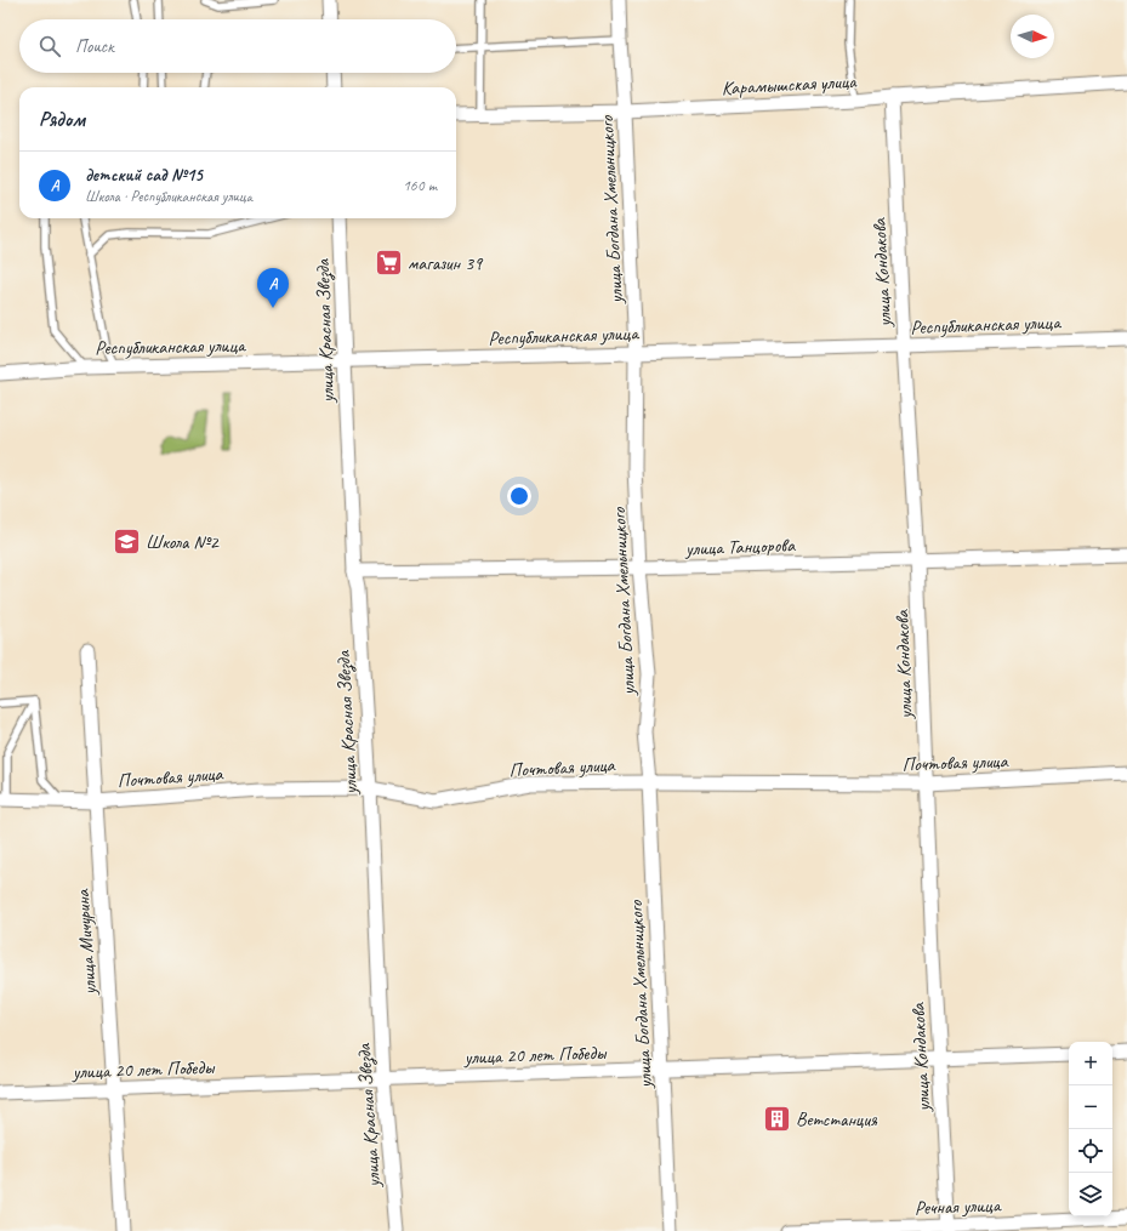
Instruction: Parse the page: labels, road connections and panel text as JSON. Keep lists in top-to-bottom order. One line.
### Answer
{"streets":{"street":["Карамышская улица","улица Богдана Хмельницкого","улица Кондакова","Республиканская улица","улица Красная Звезда","улица Танцорова","Почтовая улица","улица Мичурина","улица 20 лет Победы","Речная улица"]},"crossings":[["Карамышская улица","улица Богдана Хмельницкого"],["Карамышская улица","улица Кондакова"],["улица Богдана Хмельницкого","Республиканская улица"],["улица Богдана Хмельницкого","улица Танцорова"],["улица Богдана Хмельницкого","Почтовая улица"],["улица Богдана Хмельницкого","улица 20 лет Победы"],["улица Кондакова","Республиканская улица"],["улица Кондакова","улица Танцорова"],["улица Кондакова","Почтовая улица"],["улица Кондакова","улица 20 лет Победы"],["улица Кондакова","Речная улица"],["Республиканская улица","улица Красная Звезда"],["улица Красная Звезда","улица Танцорова"],["улица Красная Звезда","Почтовая улица"],["улица Красная Звезда","улица 20 лет Победы"],["Почтовая улица","улица Мичурина"],["улица Мичурина","улица 20 лет Победы"]],"places":{"supermarket":["магазин 39"],"school or university":["Школа №2"],"building":["Ветстанция"]},"north":"right","page":{"search":"Поиск","heading":"Рядом","list":[{"mark":"A","name":"детский сад №15","note":"Школа · Республиканская улица","value":"160 m"}],"pins":"A","map_buttons":["+","−"]}}
